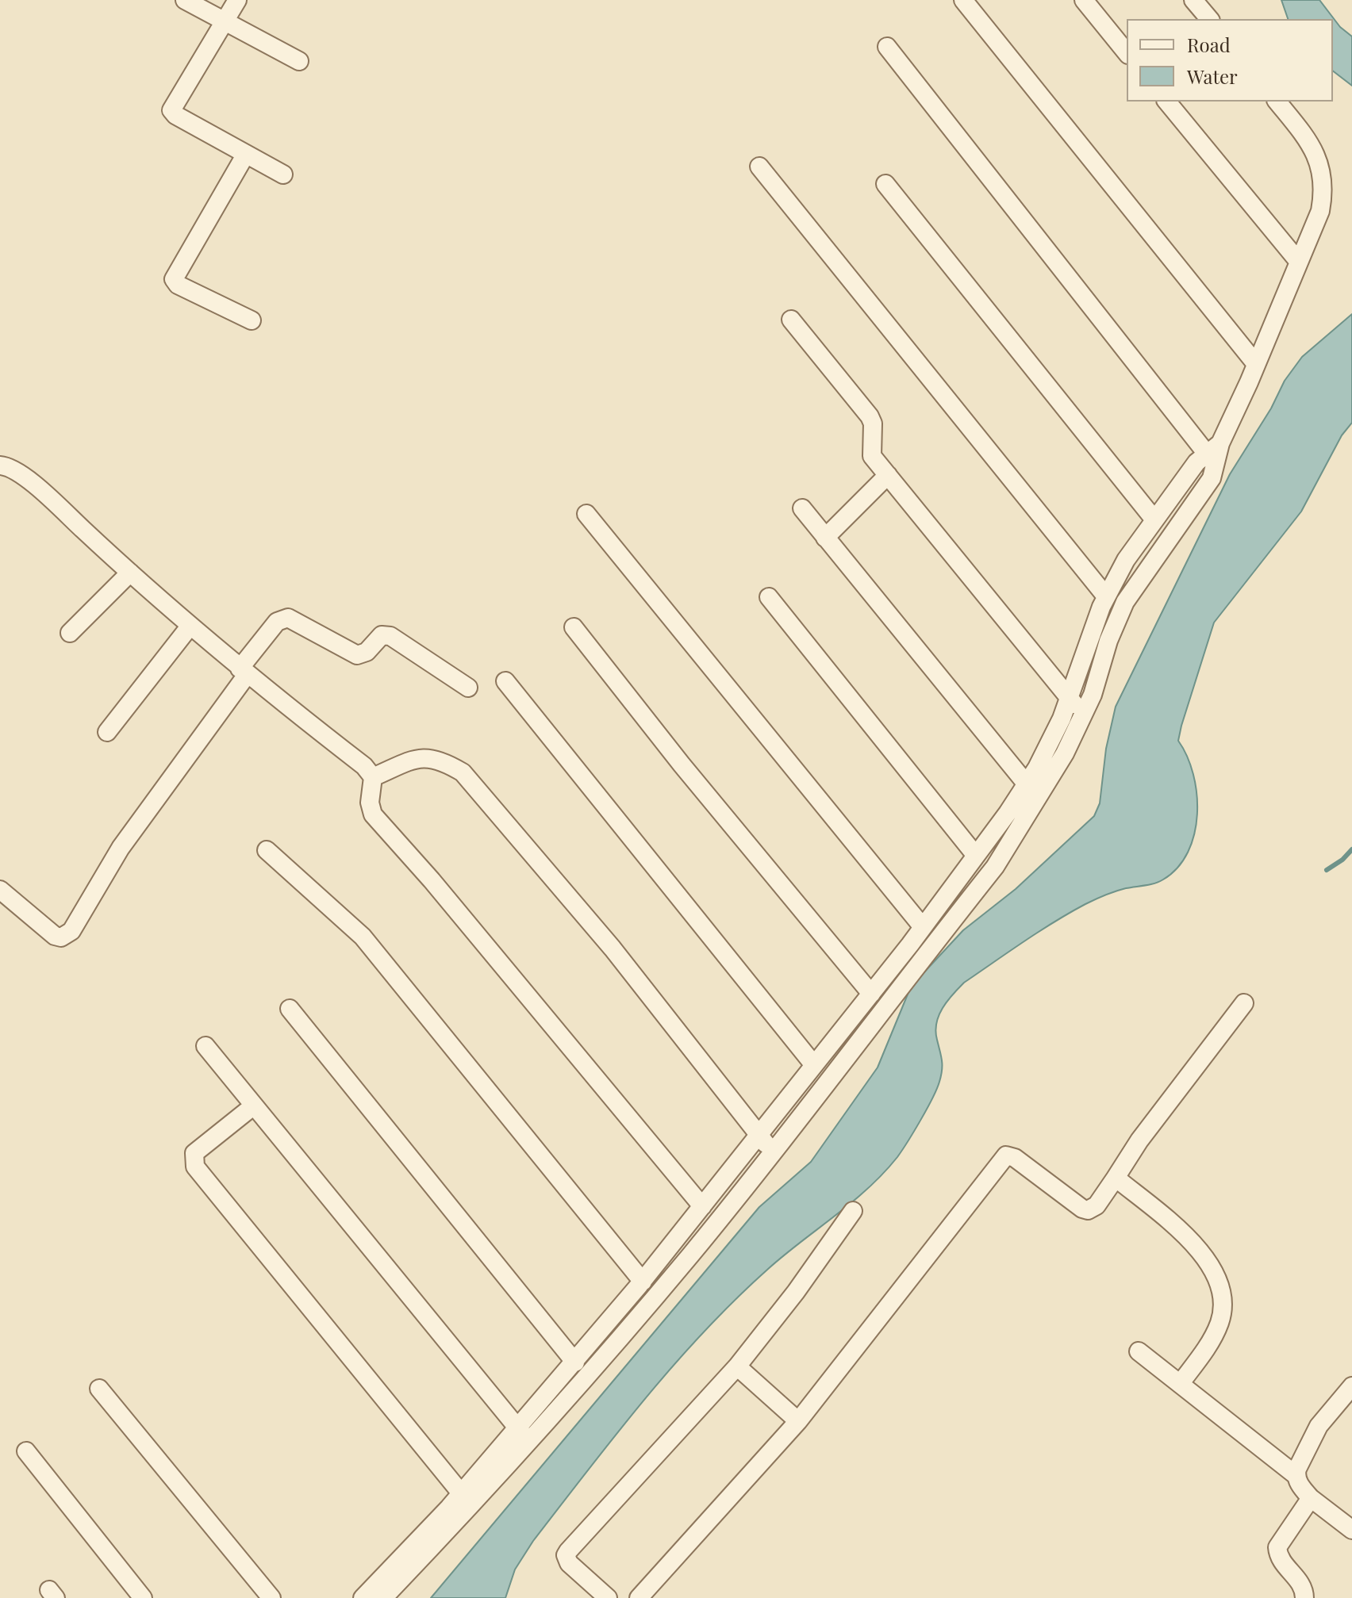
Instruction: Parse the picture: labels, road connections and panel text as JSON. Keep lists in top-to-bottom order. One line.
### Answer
{"legend":["Road","Water"]}
